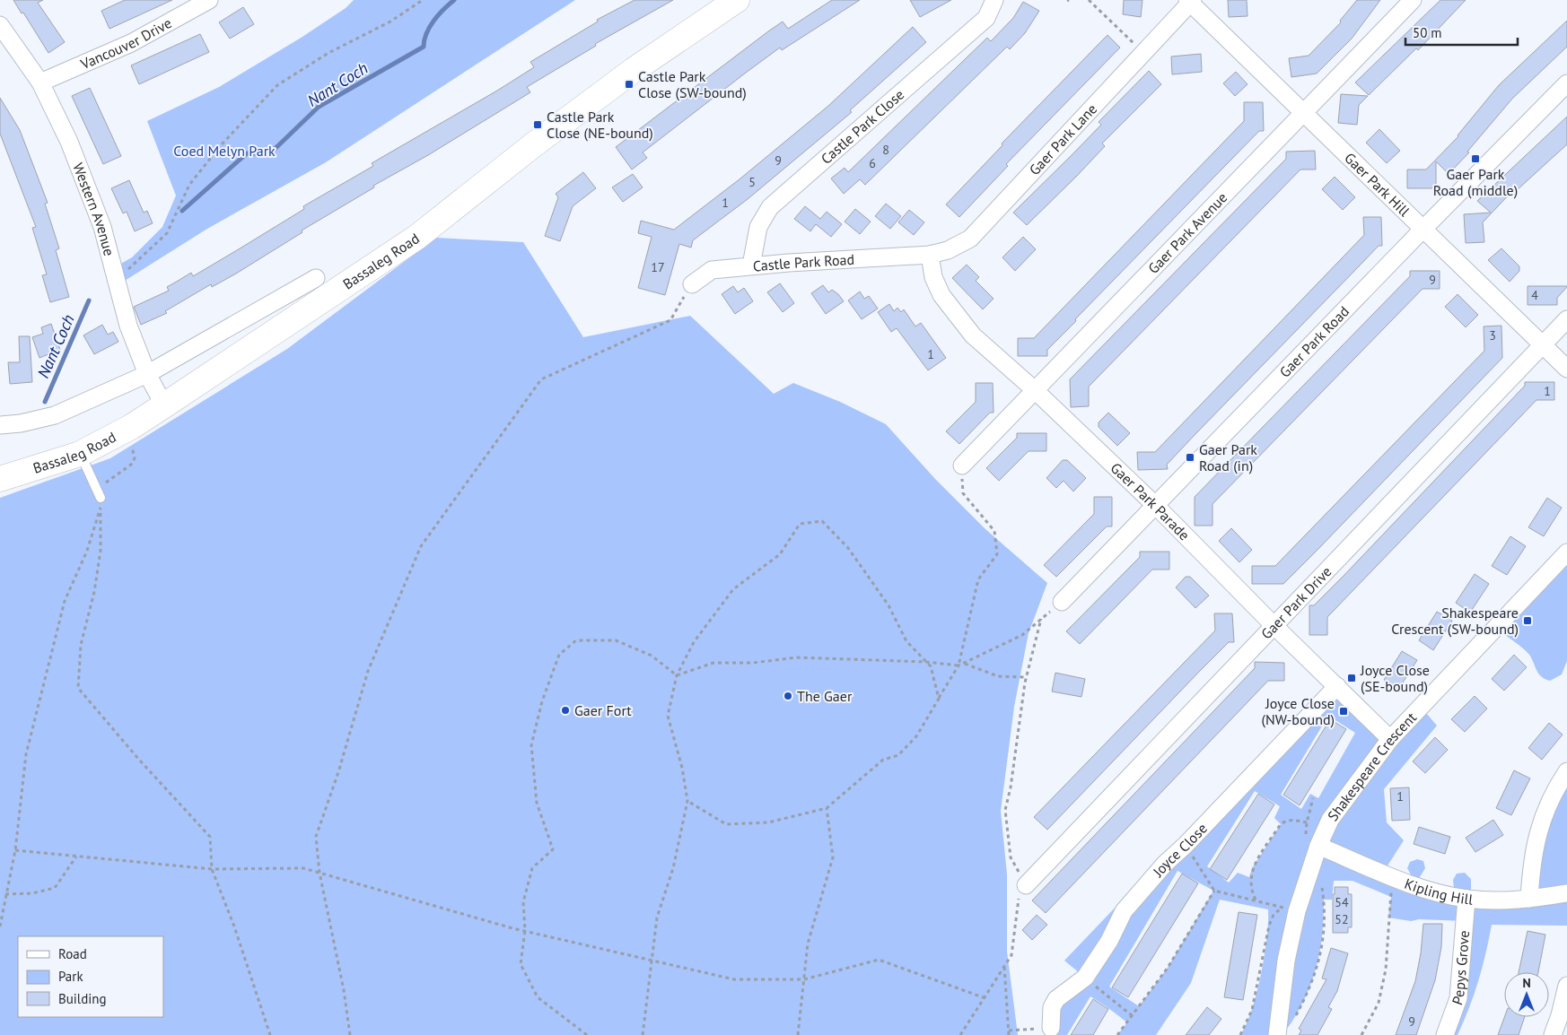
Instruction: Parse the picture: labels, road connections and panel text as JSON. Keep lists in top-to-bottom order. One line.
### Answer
{"streets":{"street":["Vancouver Drive","Castle Park Close","Gaer Park Lane","Gaer Park Hill","Western Avenue","Gaer Park Avenue","Bassaleg Road","Castle Park Road","Gaer Park Road","Gaer Park Parade","Gaer Park Drive","Shakespeare Crescent","Joyce Close","Kipling Hill","Pepys Grove"]},"crossings":[["Vancouver Drive","Western Avenue"],["Castle Park Close","Castle Park Road"],["Gaer Park Lane","Gaer Park Hill"],["Gaer Park Lane","Castle Park Road"],["Gaer Park Lane","Gaer Park Parade"],["Gaer Park Hill","Gaer Park Avenue"],["Gaer Park Hill","Gaer Park Road"],["Gaer Park Hill","Gaer Park Drive"],["Western Avenue","Bassaleg Road"],["Gaer Park Avenue","Gaer Park Parade"],["Castle Park Road","Gaer Park Parade"],["Gaer Park Road","Gaer Park Parade"],["Gaer Park Parade","Gaer Park Drive"],["Gaer Park Parade","Shakespeare Crescent"],["Gaer Park Parade","Joyce Close"],["Shakespeare Crescent","Kipling Hill"],["Kipling Hill","Pepys Grove"]],"water":["Nant Coch"],"parks":["Coed Melyn Park"],"places":{"transit":["Castle Park Close (SW-bound)","Castle Park Close (NE-bound)","Gaer Park Road (middle)","Gaer Park Road (in)","Shakespeare Crescent (SW-bound)","Joyce Close (SE-bound)","Joyce Close (NW-bound)"],"other":["The Gaer","Gaer Fort"]},"house_numbers":["8","9","6","5","1","17","9","4","3","1","1","1","54","52","9"],"legend":["Road","Park","Building"],"scale_bar":"50 m","north":"top"}
